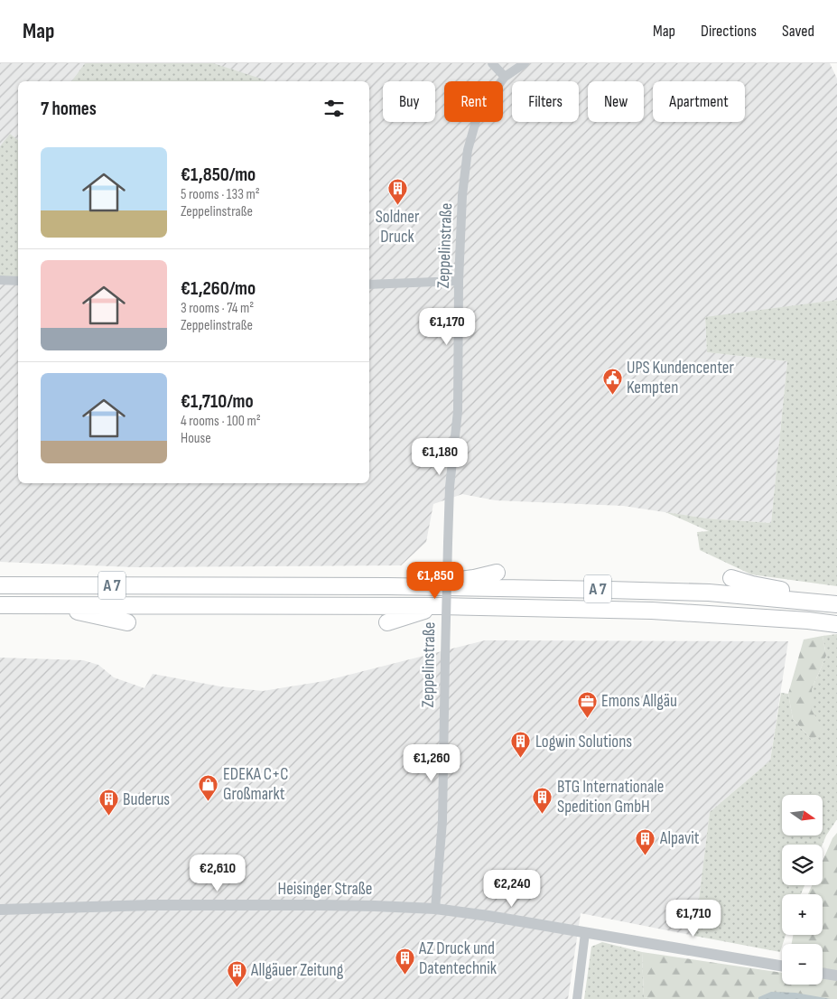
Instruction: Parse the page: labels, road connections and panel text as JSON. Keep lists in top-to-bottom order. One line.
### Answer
{"streets":{"highway":["A 7"],"street":["Zeppelinstraße","Heisinger Straße"]},"crossings":[["Zeppelinstraße","Heisinger Straße"]],"places":{"building":["Soldner Druck","Logwin Solutions","BTG Internationale Spedition GmbH","Buderus","Alpavit","AZ Druck und Datentechnik","Allgäuer Zeitung"],"public building":["UPS Kundencenter Kempten"],"office":["Emons Allgäu"],"shop":["EDEKA C+C Großmarkt"]},"north":"right","page":{"header":"Map","nav":["Map","Directions","Saved"],"chip":["Buy","Rent","Filters","New","Apartment"],"heading":"7 homes","list":[{"name":"€1,850/mo","note":"5 rooms · 133 m² · Zeppelinstraße"},{"name":"€1,260/mo","note":"3 rooms · 74 m² · Zeppelinstraße"},{"name":"€1,710/mo","note":"4 rooms · 100 m² · House"}],"price":["€1,170","€1,180","€1,850","€1,260","€2,610","€2,240","€1,710"],"map_buttons":["+","−"]}}
